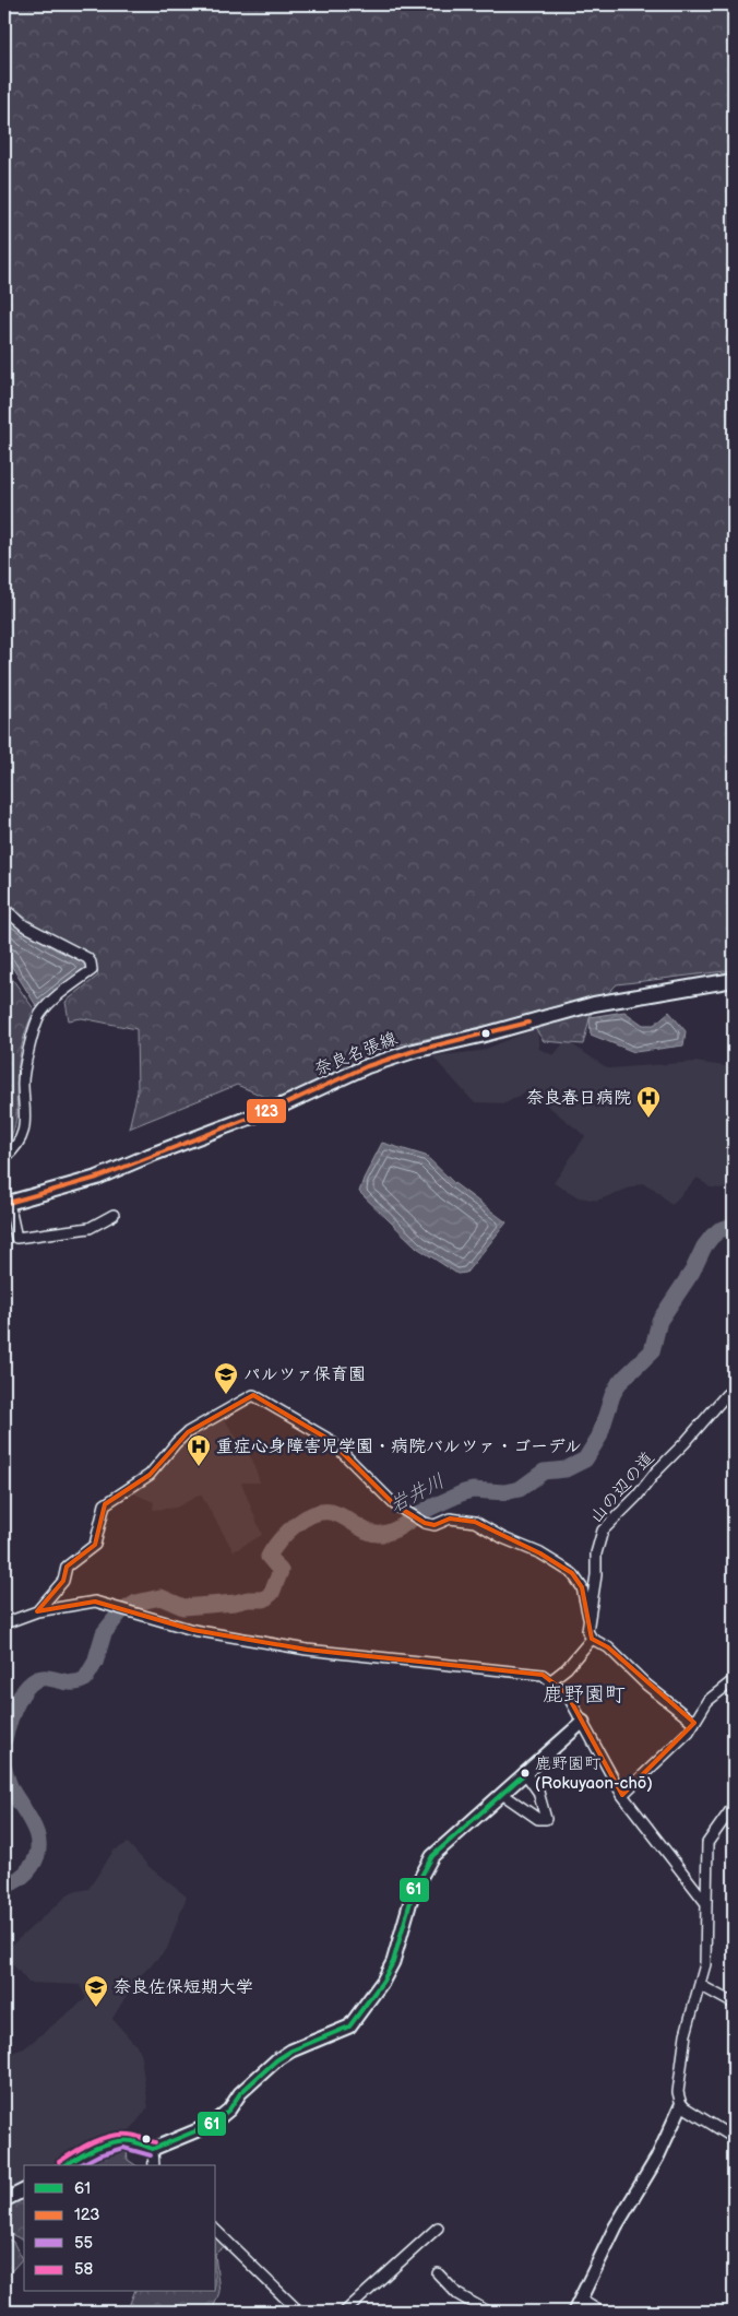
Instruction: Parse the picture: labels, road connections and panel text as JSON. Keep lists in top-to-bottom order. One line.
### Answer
{"streets":{"main road":["奈良名張線"],"street":["山の辺の道"]},"districts":["鹿野園町"],"water":["岩井川"],"places":{"hospital":["奈良春日病院","重症心身障害児学園・病院バルツァ・ゴーデル"],"school or university":["パルツァ保育園","奈良佐保短期大学"],"other":["鹿野園町 (Rokuyaon-chō)"]},"lines":["transit line 123","transit line 61","transit line 58","transit line 55"],"legend":["61","123","55","58"]}
